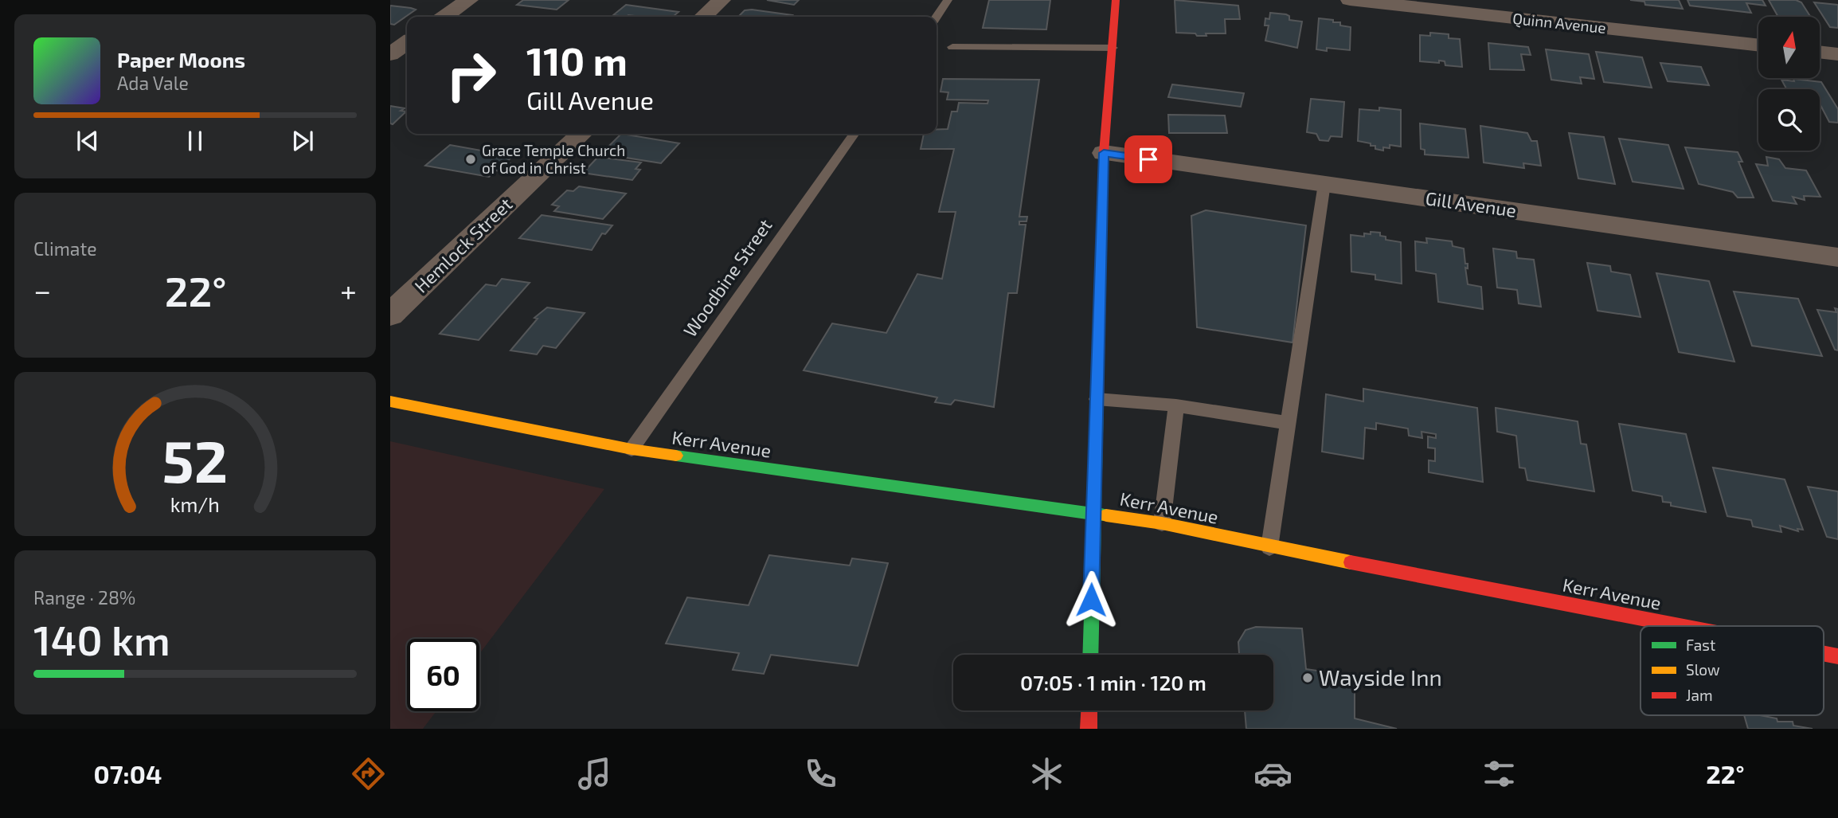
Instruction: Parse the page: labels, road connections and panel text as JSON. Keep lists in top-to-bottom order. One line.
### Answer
{"streets":{"street":["Quinn Avenue","Gill Avenue","Hemlock Street","Kerr Avenue"],"lane":["Woodbine Street"]},"crossings":[["Woodbine Street","Kerr Avenue"]],"places":["Grace Temple Church of God in Christ","Wayside Inn"],"legend":["Fast","Slow","Jam"],"north":"top","page":{"turn":["110 m","Gill Avenue"],"song":["Paper Moons","Ada Vale"],"tile":["Climate",["Range · 28%","140 km"]],"heat":["−","22°","+"],"limit":"60","trip":"07:05 · 1 min · 120 m","tabs":["07:04","22°"],"gauge":["52","km/h"]}}
